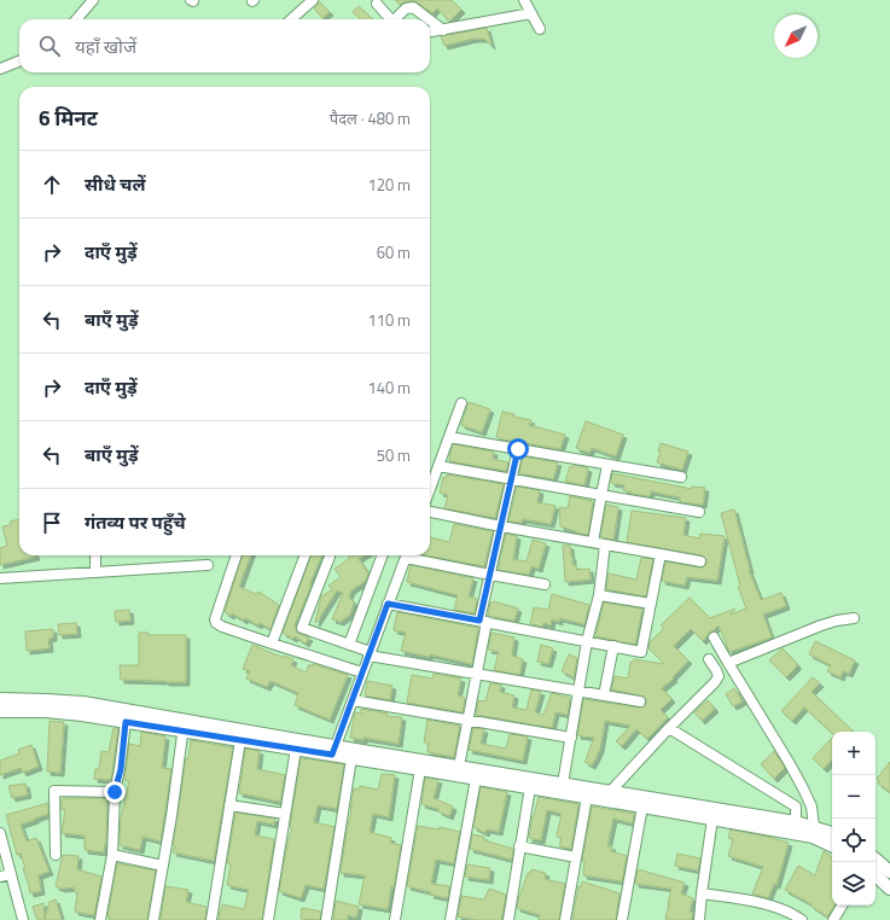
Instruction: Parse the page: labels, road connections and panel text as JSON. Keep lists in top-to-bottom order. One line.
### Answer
{"north":"bottom left","page":{"search":"यहाँ खोजें","heading":["6 मिनट","पैदल · 480 m"],"list":[["सीधे चलें","120 m"],["दाएँ मुड़ें","60 m"],["बाएँ मुड़ें","110 m"],["दाएँ मुड़ें","140 m"],["बाएँ मुड़ें","50 m"],"गंतव्य पर पहुँचे"],"map_buttons":["+","−"]}}
